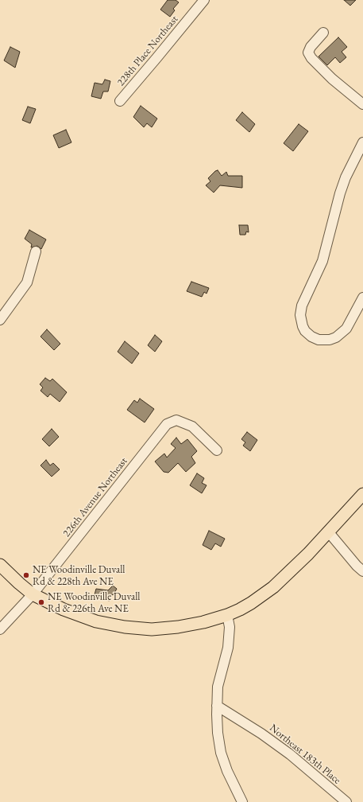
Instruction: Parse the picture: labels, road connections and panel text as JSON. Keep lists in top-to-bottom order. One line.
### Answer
{"streets":{"street":["228th Place Northeast","226th Avenue Northeast","Northeast 183th Place"]},"places":["NE Woodinville Duvall Rd & 228th Ave NE","NE Woodinville Duvall Rd & 226th Ave NE"]}
